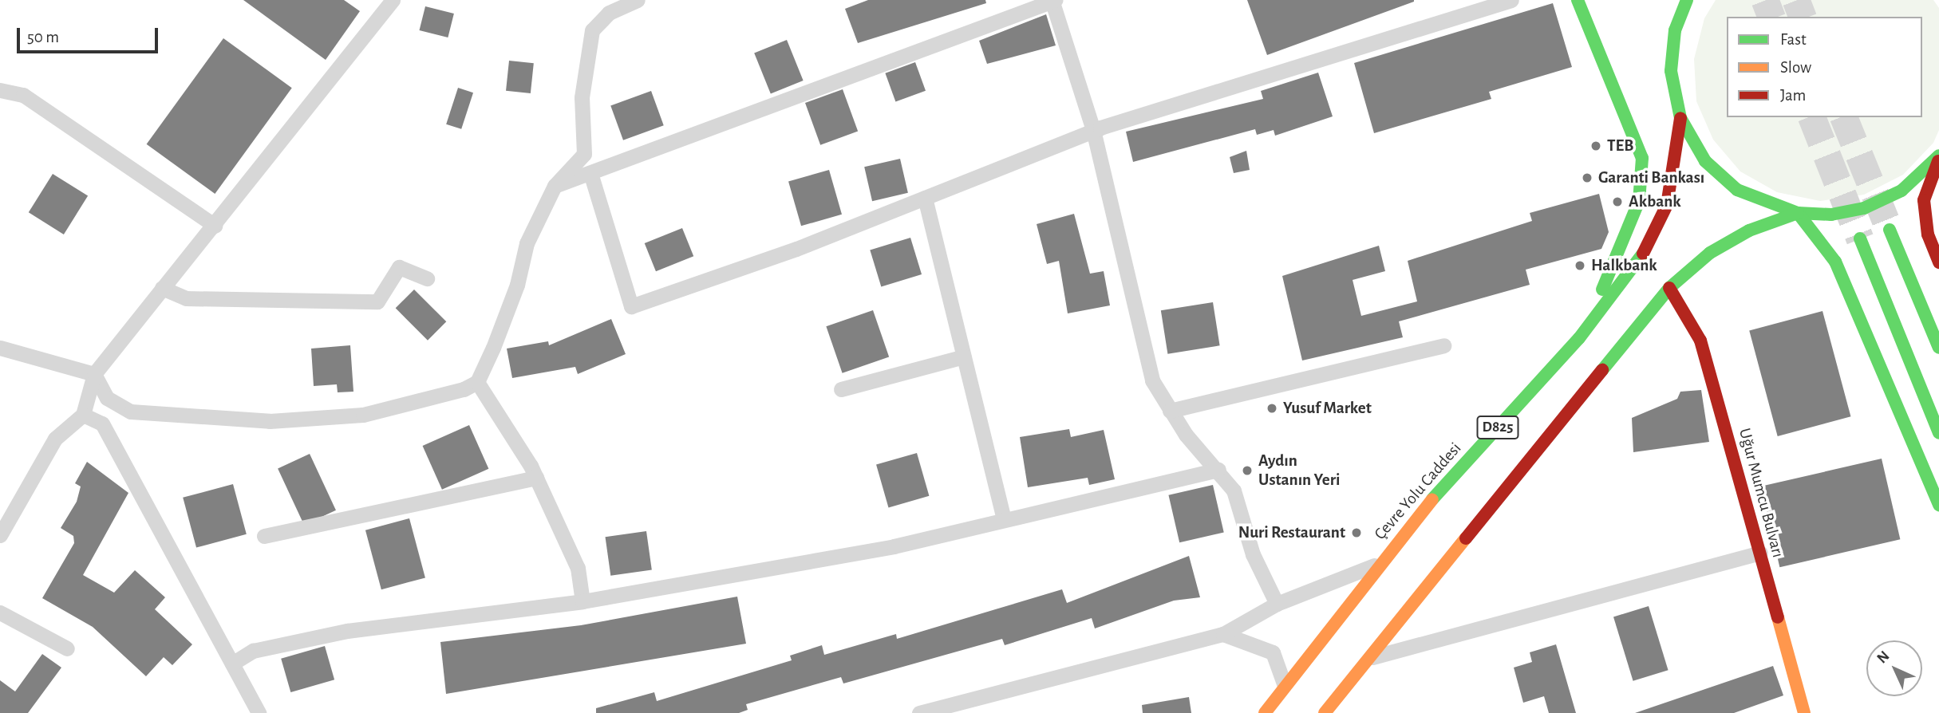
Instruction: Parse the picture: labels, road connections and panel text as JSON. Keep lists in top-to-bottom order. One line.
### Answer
{"streets":{"main road":["D825","Çevre Yolu Caddesi","Uğur Mumcu Bulvarı"]},"crossings":[["D825","Çevre Yolu Caddesi"],["D825","Uğur Mumcu Bulvarı"]],"places":["TEB","Garanti Bankası","Akbank","Halkbank","Yusuf Market","Aydın Ustanın Yeri","Nuri Restaurant"],"legend":["Fast","Slow","Jam"],"scale_bar":"50 m","north":"top left"}
